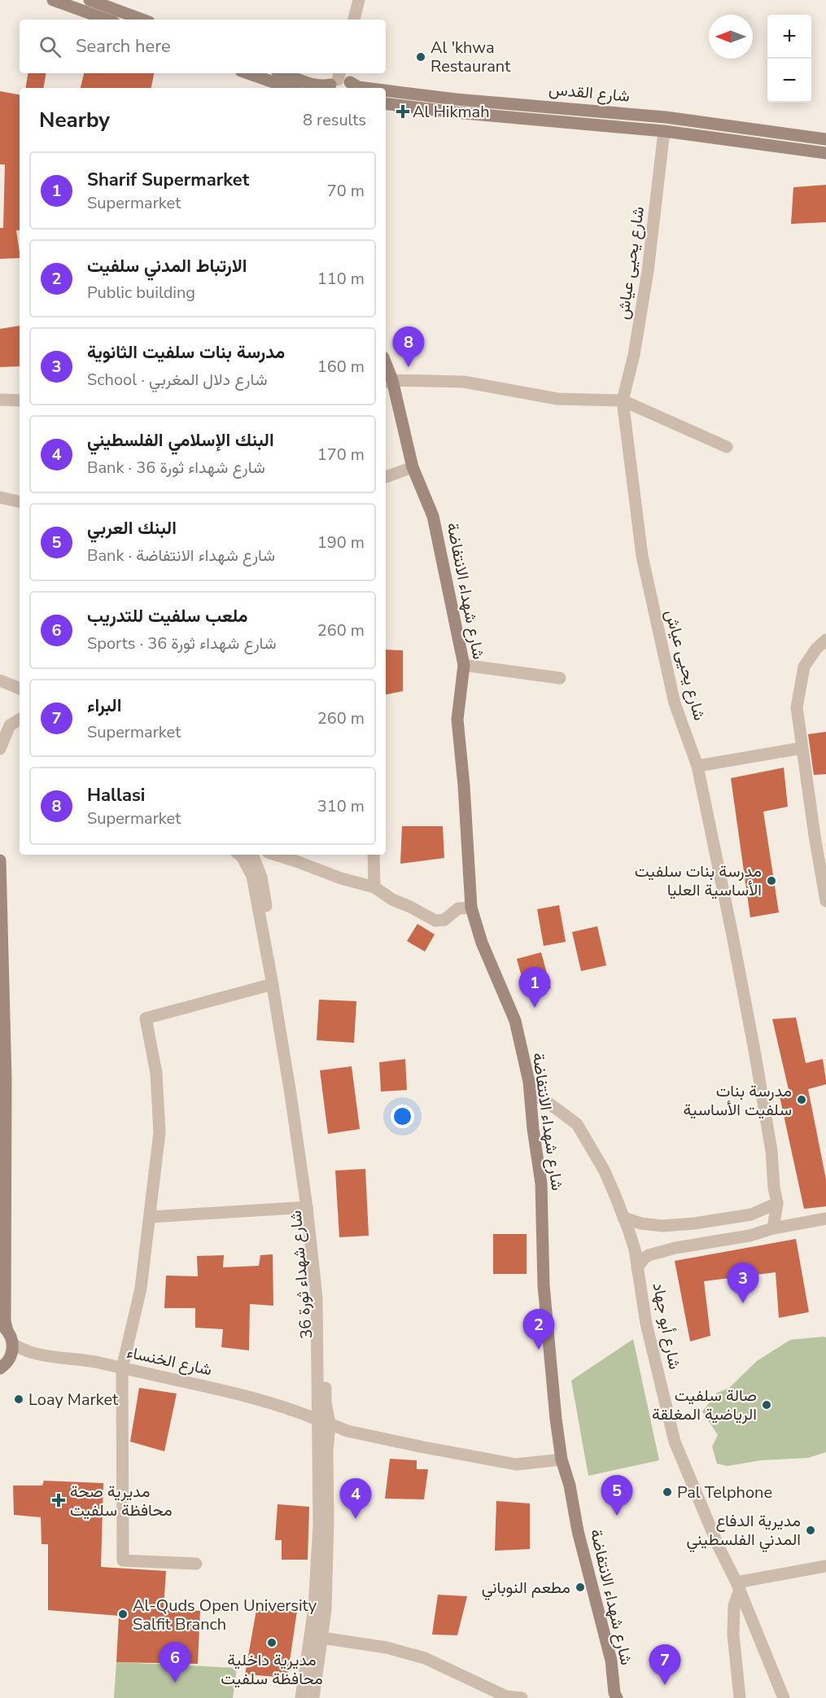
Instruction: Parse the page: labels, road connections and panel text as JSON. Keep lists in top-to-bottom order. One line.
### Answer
{"streets":{"main road":["شارع القدس","شارع شهداء الانتفاضة"],"street":["شارع يحيى عياش","شارع شهداء ثورة 36","شارع أبو جهاد","شارع الخنساء"]},"crossings":[["شارع القدس","شارع يحيى عياش"],["شارع شهداء الانتفاضة","شارع أبو جهاد"],["شارع شهداء الانتفاضة","شارع الخنساء"],["شارع شهداء ثورة 36","شارع الخنساء"]],"places":{"other":["Al 'khwa Restaurant","مدرسة بنات سلفيت الأساسية العليا","مدرسة بنات سلفيت الأساسية","Loay Market","صالة سلفيت الرياضية المغلقة","Pal Telphone","مديرية الدفاع المدني الفلسطيني","مطعم النوباني","Al-Quds Open University Salfit Branch","مديرية داخلية محافظة سلفيت"],"health":["Al Hikmah","مديرية صحة محافظة سلفيت"]},"north":"left","page":{"map_buttons":["+","−"],"search":"Search here","heading":["Nearby","8 results"],"list":[{"mark":"1","name":"Sharif Supermarket","note":"Supermarket","value":"70 m"},{"mark":"2","name":"الارتباط المدني سلفيت","note":"Public building","value":"110 m"},{"mark":"3","name":"مدرسة بنات سلفيت الثانوية","note":"School · شارع دلال المغربي","value":"160 m"},{"mark":"4","name":"البنك الإسلامي الفلسطيني","note":"Bank · شارع شهداء ثورة 36","value":"170 m"},{"mark":"5","name":"البنك العربي","note":"Bank · شارع شهداء الانتفاضة","value":"190 m"},{"mark":"6","name":"ملعب سلفيت للتدريب","note":"Sports · شارع شهداء ثورة 36","value":"260 m"},{"mark":"7","name":"البراء","note":"Supermarket","value":"260 m"},{"mark":"8","name":"Hallasi","note":"Supermarket","value":"310 m"}],"pins":["8","1","3","2","5","4","6","7"]}}
